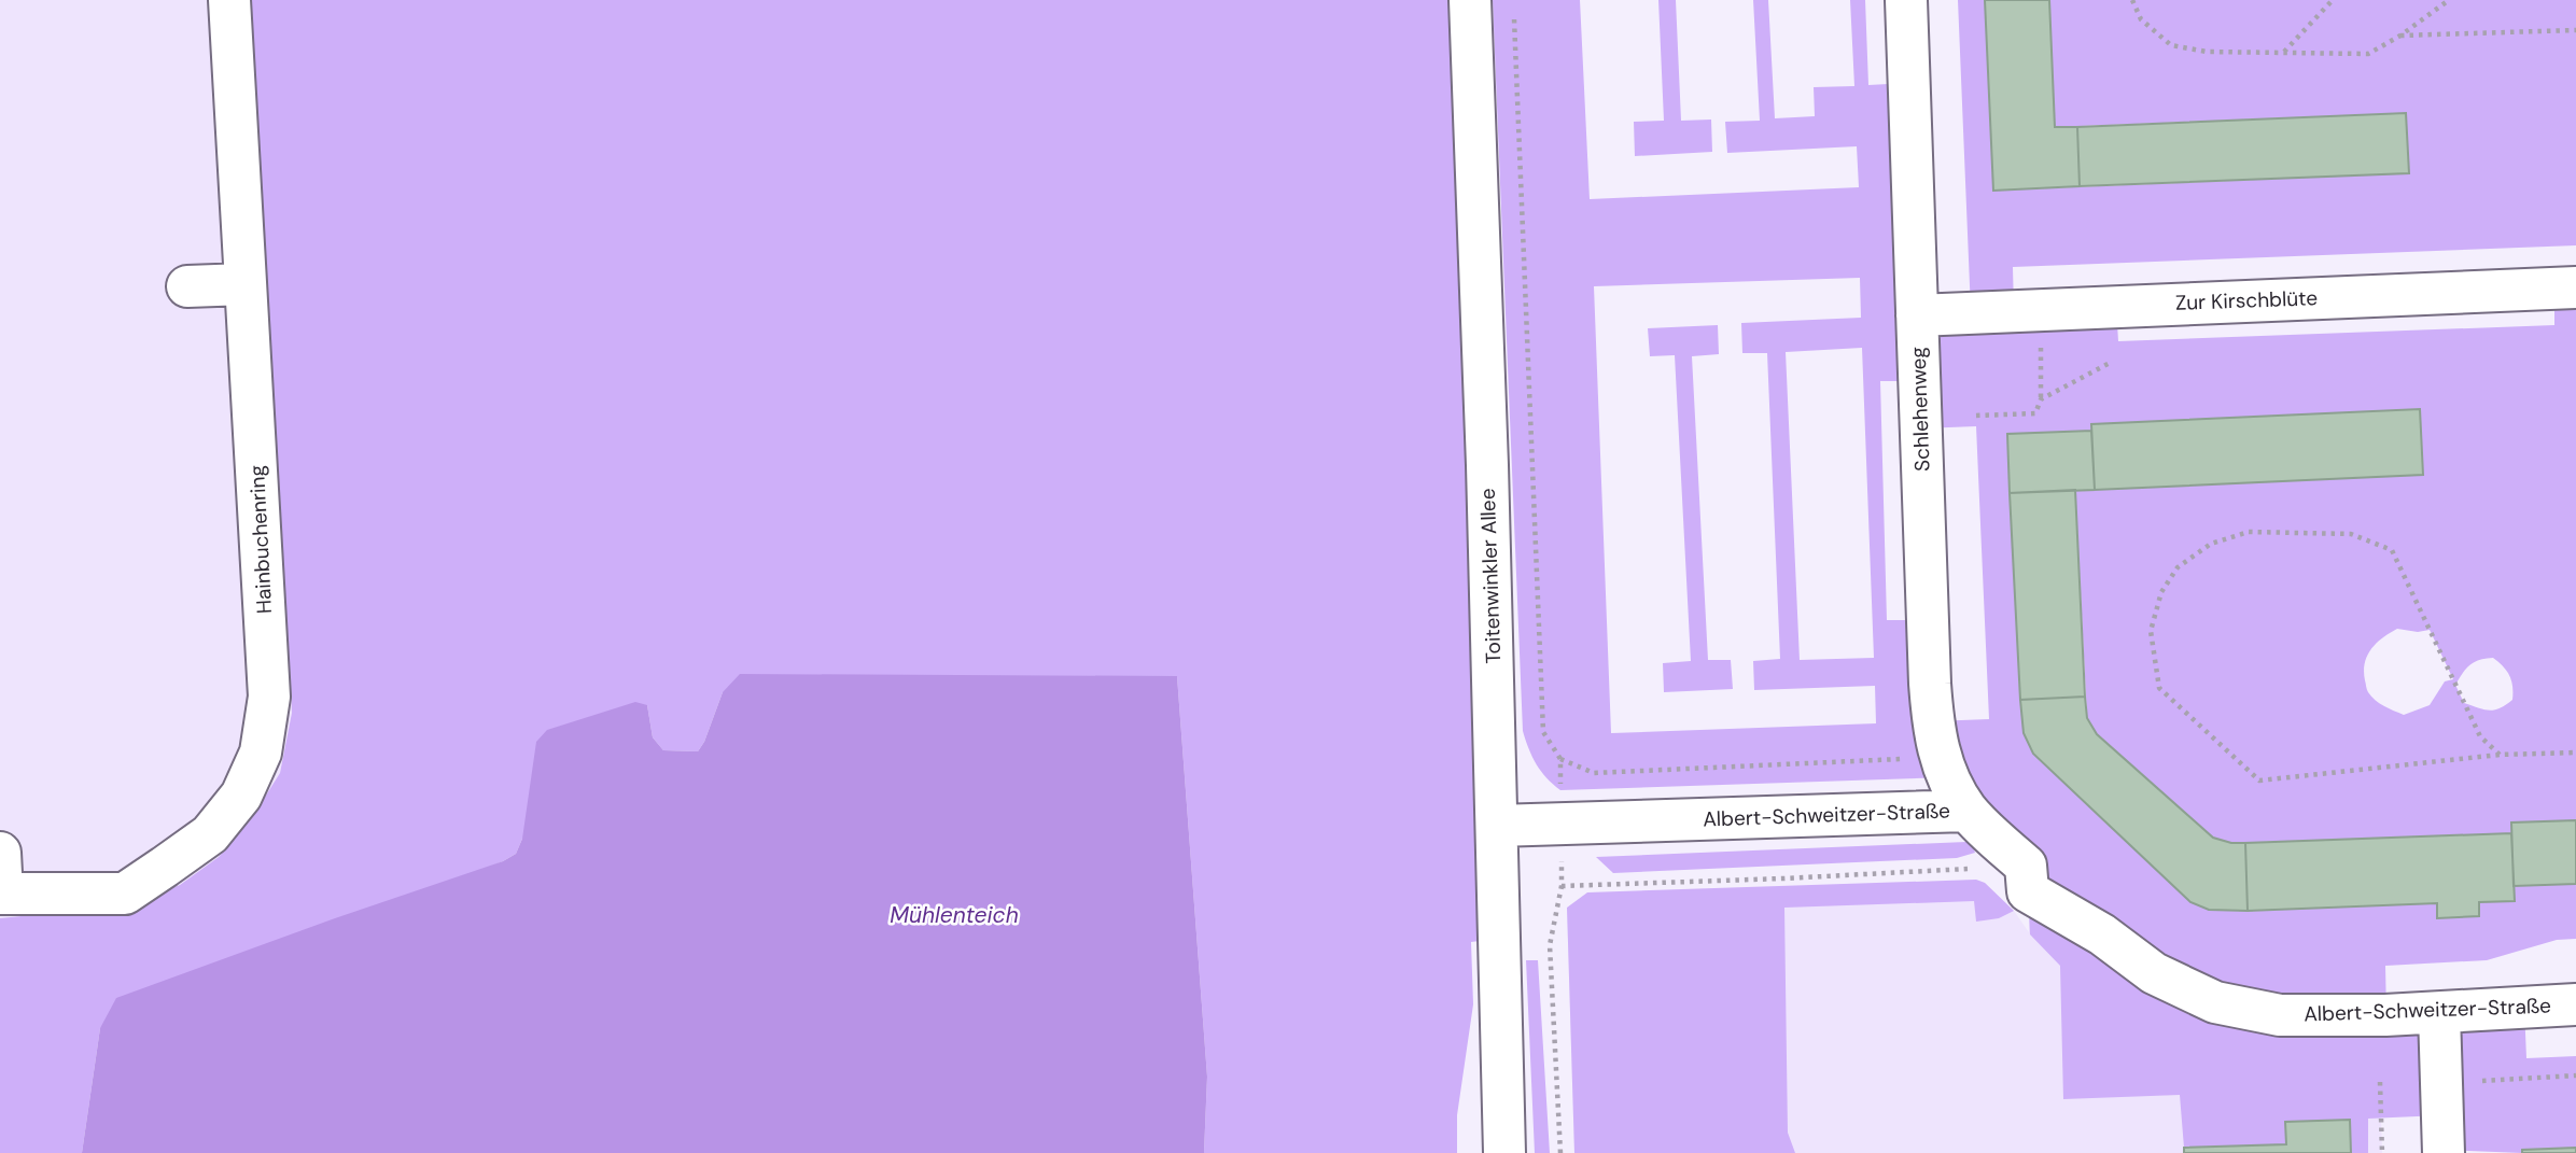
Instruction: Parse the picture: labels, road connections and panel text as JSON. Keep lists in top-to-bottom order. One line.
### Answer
{"streets":{"street":["Zur Kirschblüte","Schlehenweg","Hainbuchenring","Toitenwinkler Allee","Albert-Schweitzer-Straße"]},"crossings":[["Zur Kirschblüte","Schlehenweg"],["Schlehenweg","Albert-Schweitzer-Straße"],["Toitenwinkler Allee","Albert-Schweitzer-Straße"]],"water":["Mühlenteich"]}
